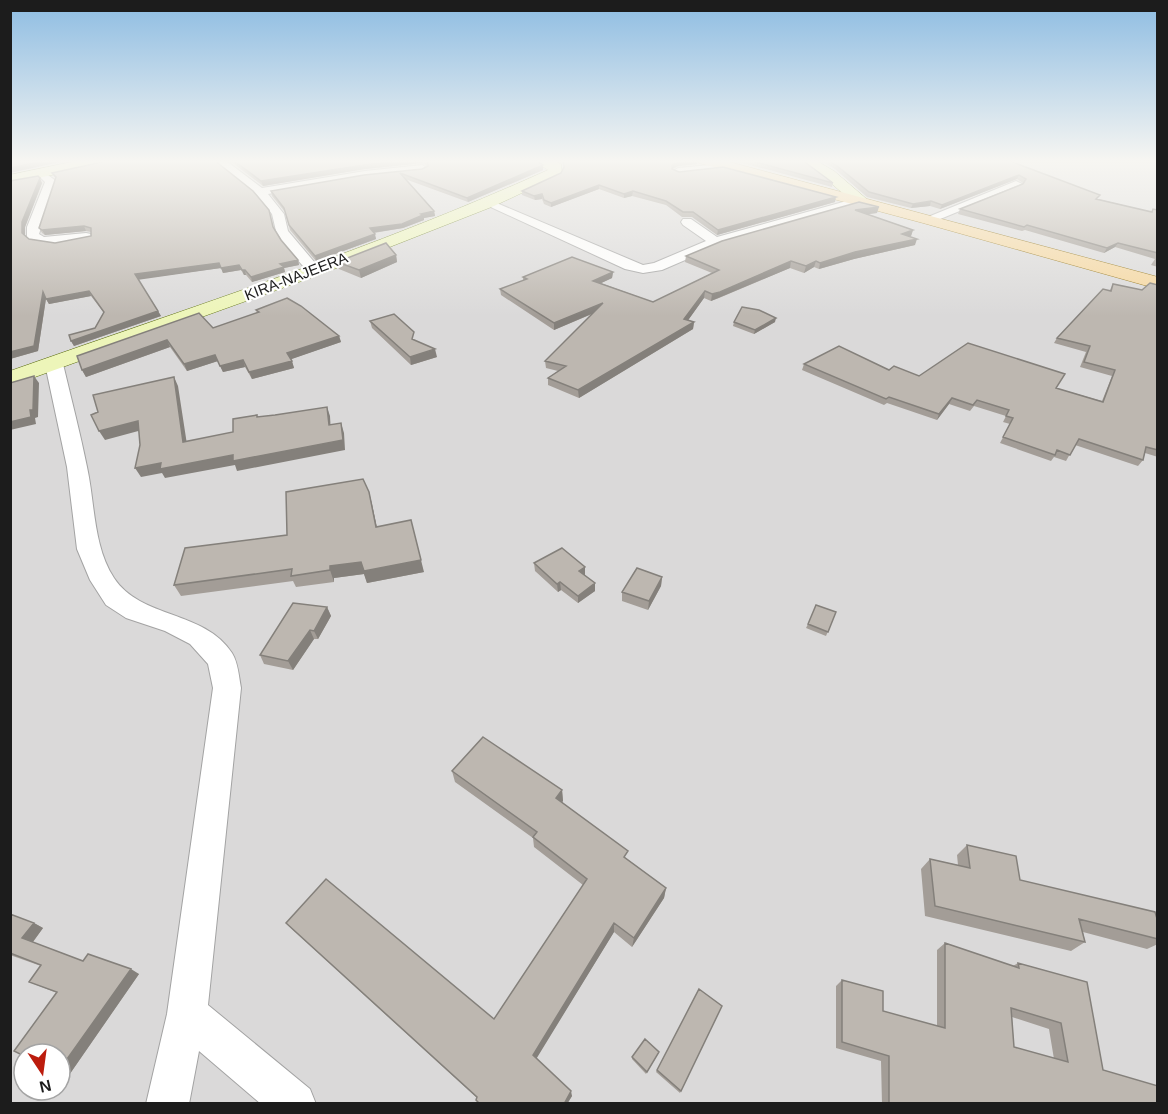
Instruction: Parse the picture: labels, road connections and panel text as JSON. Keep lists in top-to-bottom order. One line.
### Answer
{"streets":{"street":["KIRA-NAJEERA"]},"north":"bottom"}
